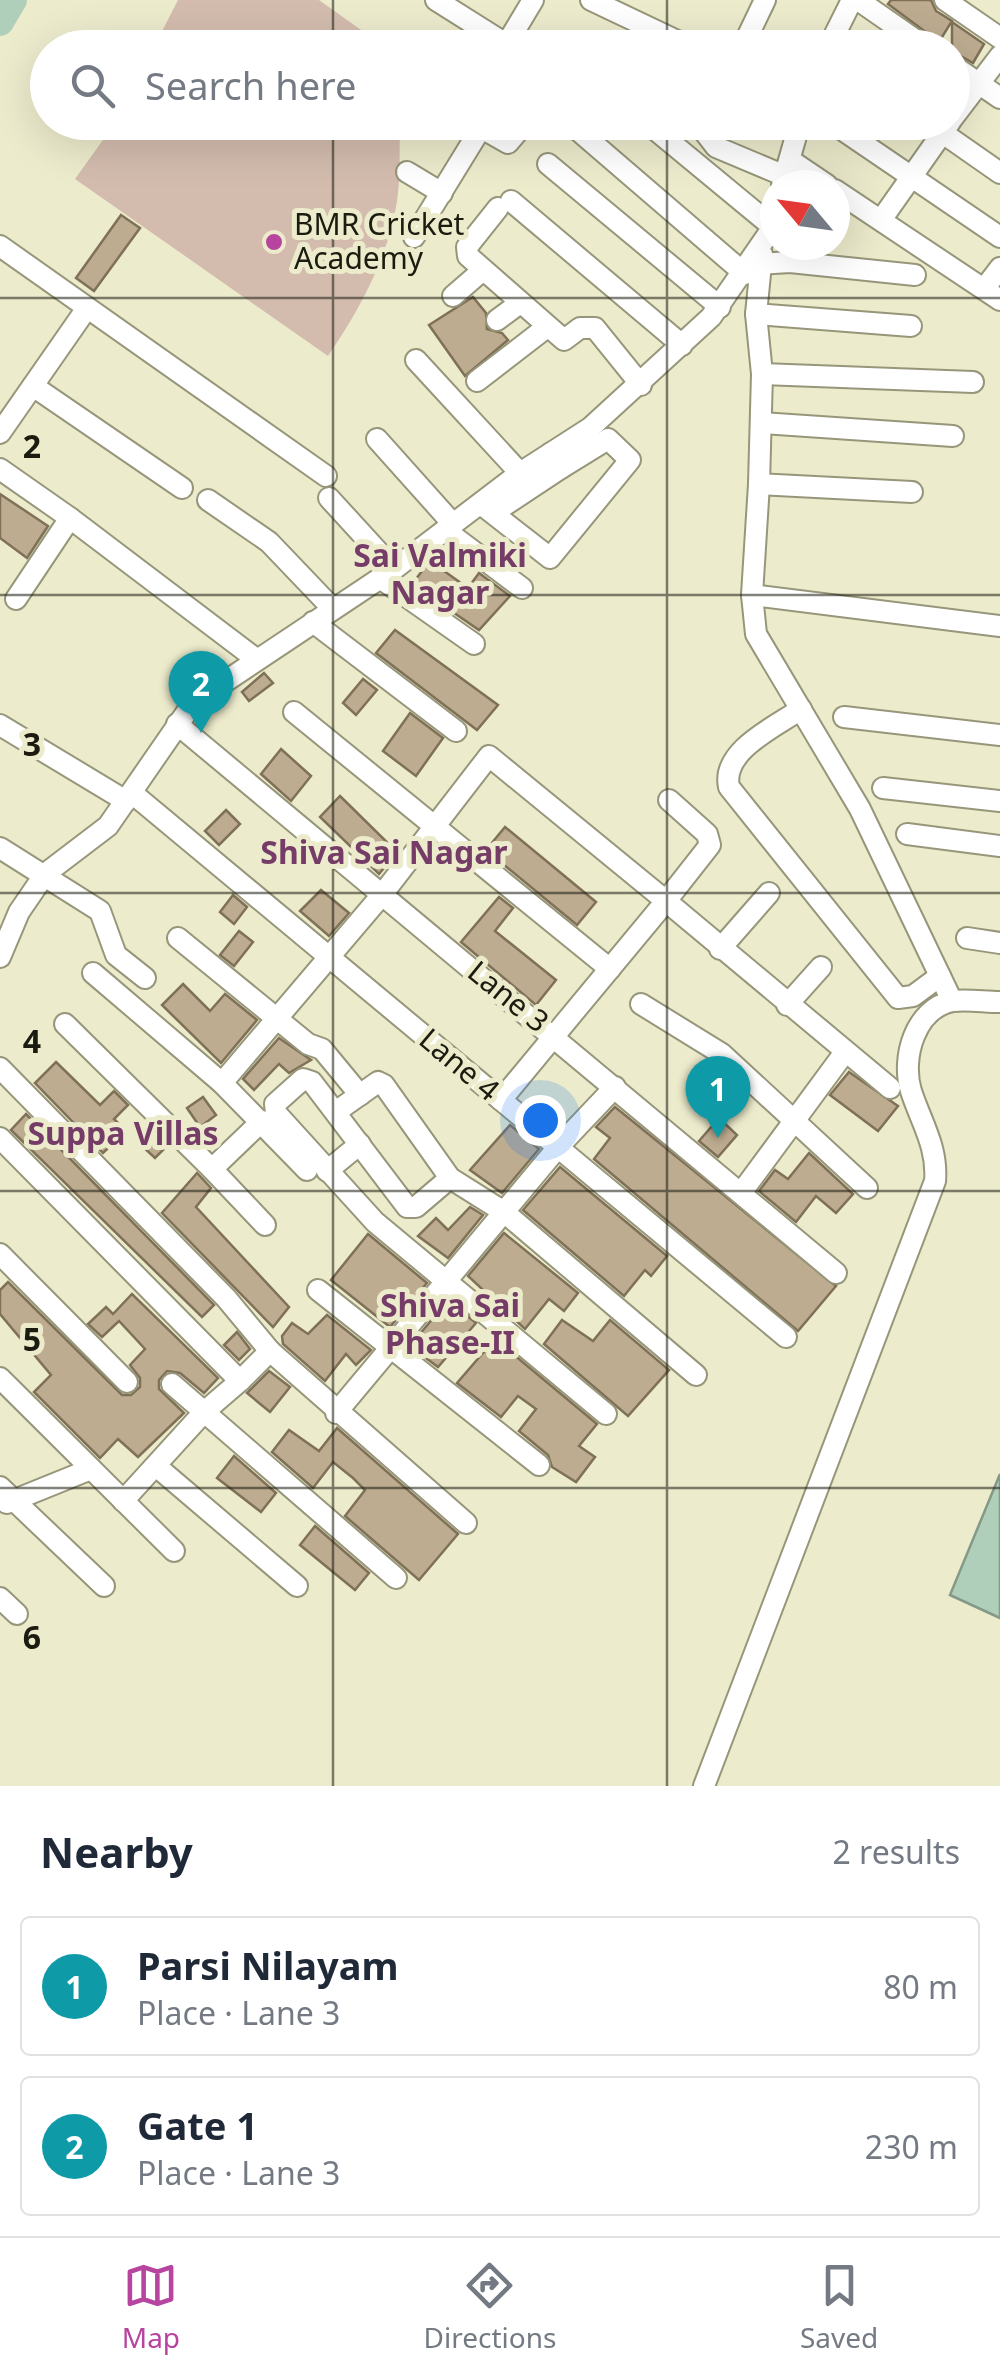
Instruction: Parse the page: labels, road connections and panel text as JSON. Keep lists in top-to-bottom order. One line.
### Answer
{"streets":{"street":["Lane 3","Lane 4"]},"districts":["Sai Valmiki Nagar","Shiva Sai Nagar","Suppa Villas","Shiva Sai Phase-II"],"places":["BMR Cricket Academy"],"north":"top left","page":{"search":"Search here","pins":["2","1"],"heading":["Nearby","2 results"],"list":[{"mark":"1","name":"Parsi Nilayam","note":"Place · Lane 3","value":"80 m"},{"mark":"2","name":"Gate 1","note":"Place · Lane 3","value":"230 m"}],"nav":["Map","Directions","Saved"]},"grid":{"rows":["2","3","4","5","6"]}}
